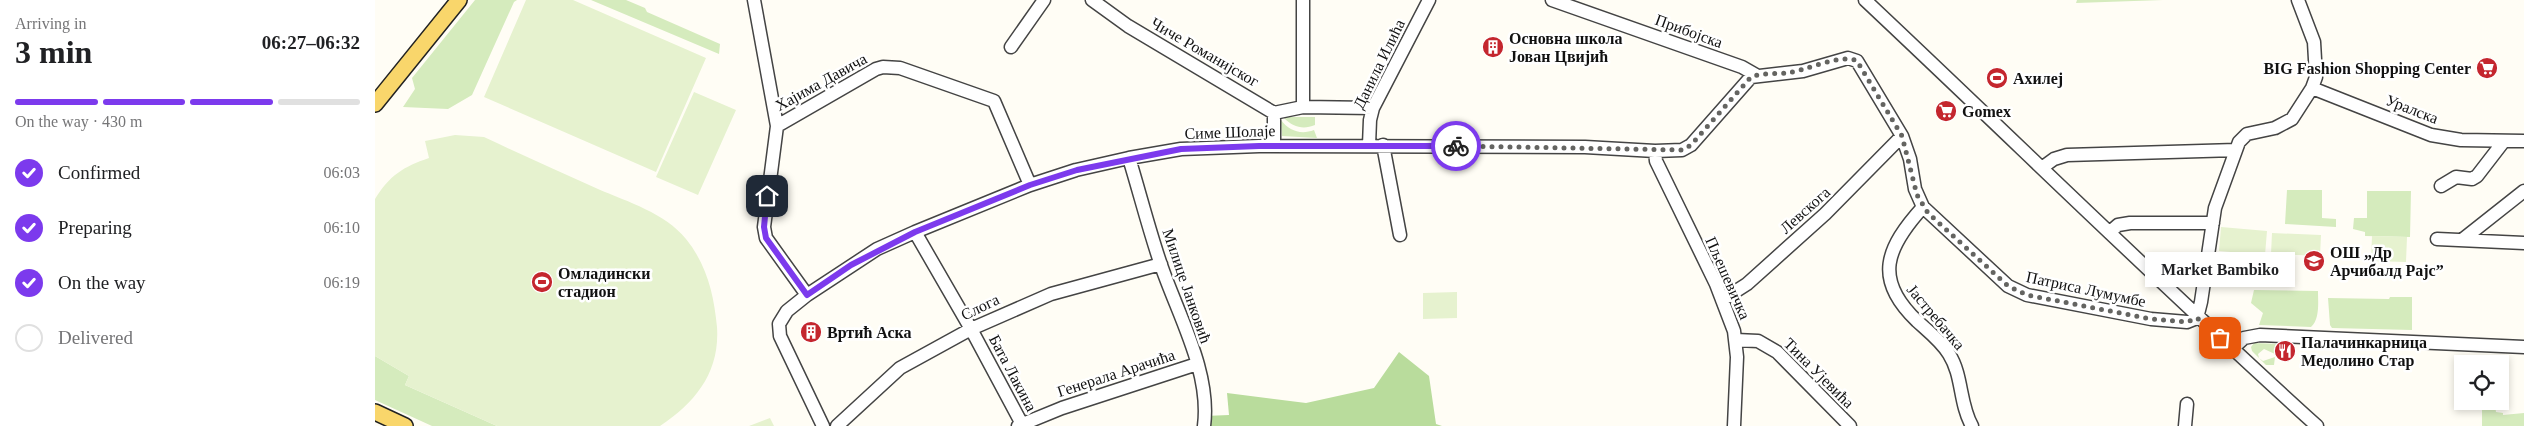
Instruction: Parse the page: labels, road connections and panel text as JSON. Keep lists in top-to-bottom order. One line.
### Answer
{"streets":{"street":["Прибојска","Чиче Романијског","Данила Илића","Хајима Давича","Уралска","Симе Шолаје","Левскога","Пљешевичка","Милице Јанковић","Патриса Лумумбе","Слога","Јастребачка","Бата Лакина","Генерала Арачића","Тина Ујевића"]},"crossings":[["Прибојска","Симе Шолаје"],["Прибојска","Патриса Лумумбе"],["Данила Илића","Симе Шолаје"],["Хајима Давича","Симе Шолаје"],["Симе Шолаје","Пљешевичка"],["Симе Шолаје","Милице Јанковић"],["Симе Шолаје","Патриса Лумумбе"],["Симе Шолаје","Бата Лакина"],["Левскога","Пљешевичка"],["Левскога","Патриса Лумумбе"],["Пљешевичка","Тина Ујевића"],["Милице Јанковић","Слога"],["Милице Јанковић","Генерала Арачића"],["Патриса Лумумбе","Јастребачка"],["Слога","Бата Лакина"],["Бата Лакина","Генерала Арачића"]],"places":{"building":["Основна школа Јован Цвијић","Вртић Аска"],"supermarket":["BIG Fashion Shopping Center","Gomex"],"sports":["Ахилеј","Омладински стадион"],"school or university":["ОШ „Др Арчибалд Рајс”"],"other":["Market Bambiko"],"restaurant":["Палачинкарница Медолино Стар"]},"page":{"heading":["3 min","Arriving in","06:27–06:32"],"bar":"On the way · 430 m","list":[["Confirmed","06:03"],["Preparing","06:10"],["On the way","06:19"],"Delivered"],"bubble":"Market Bambiko"}}
